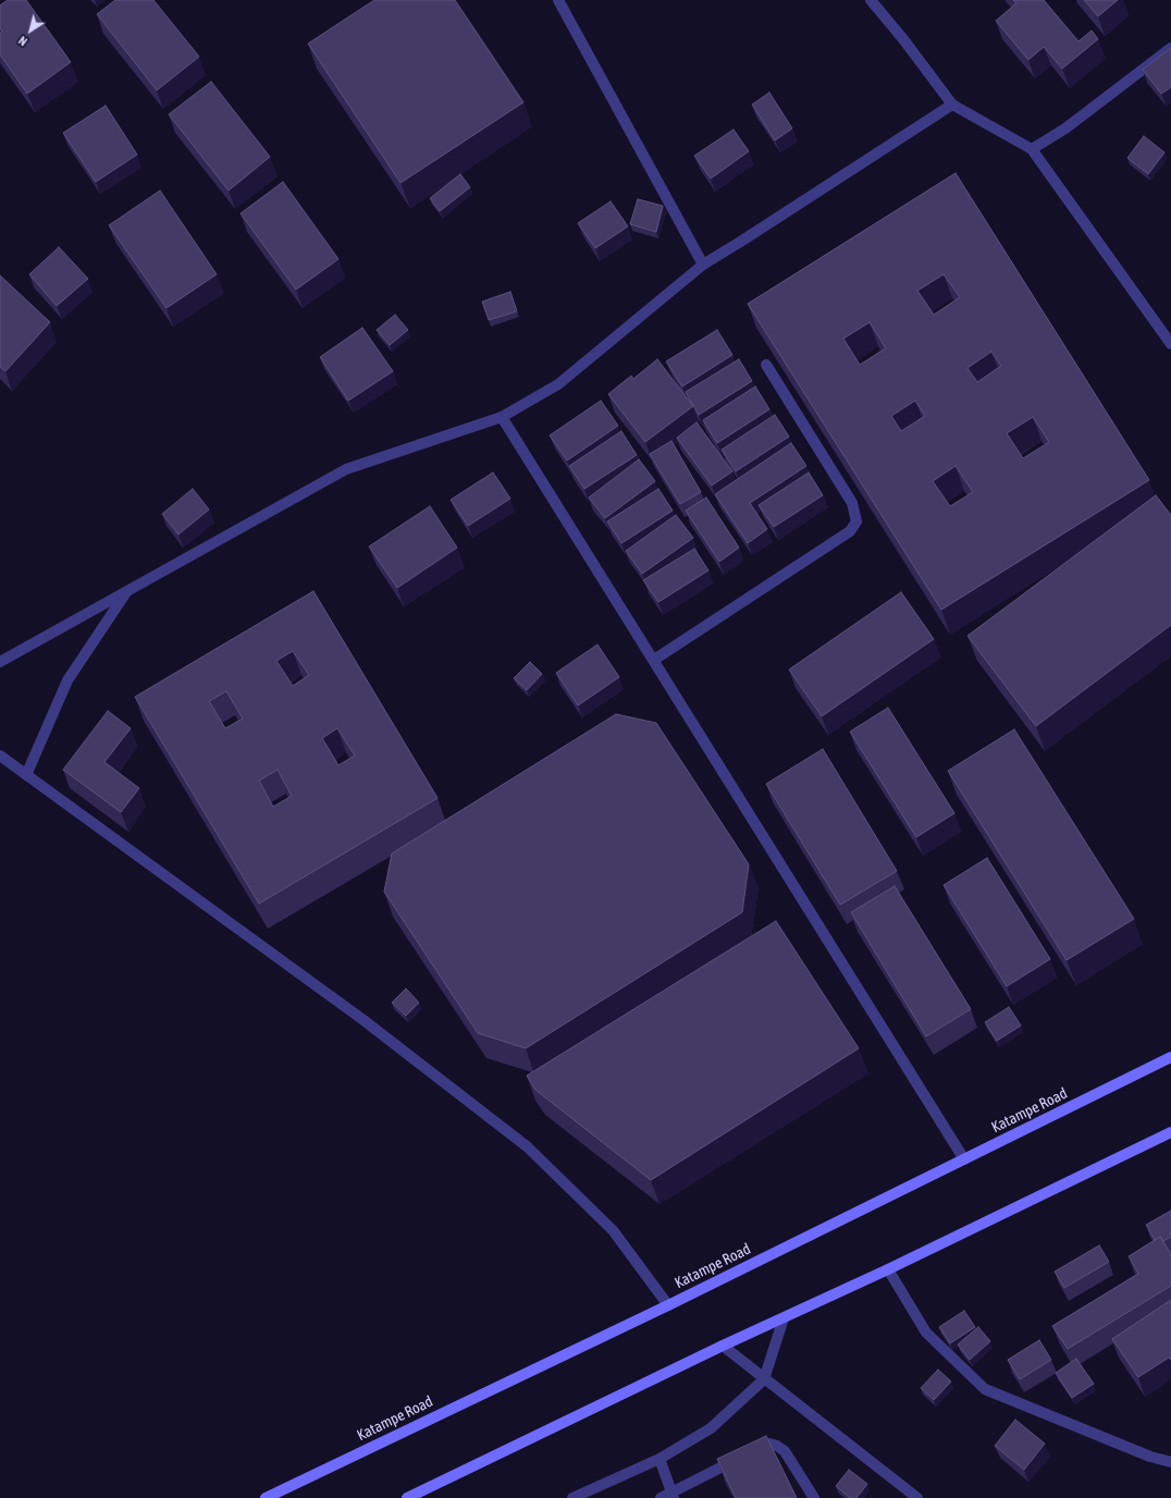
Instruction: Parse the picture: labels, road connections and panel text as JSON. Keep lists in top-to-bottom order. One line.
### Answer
{"streets":{"main road":["Katampe Road"]},"north":"bottom left"}
